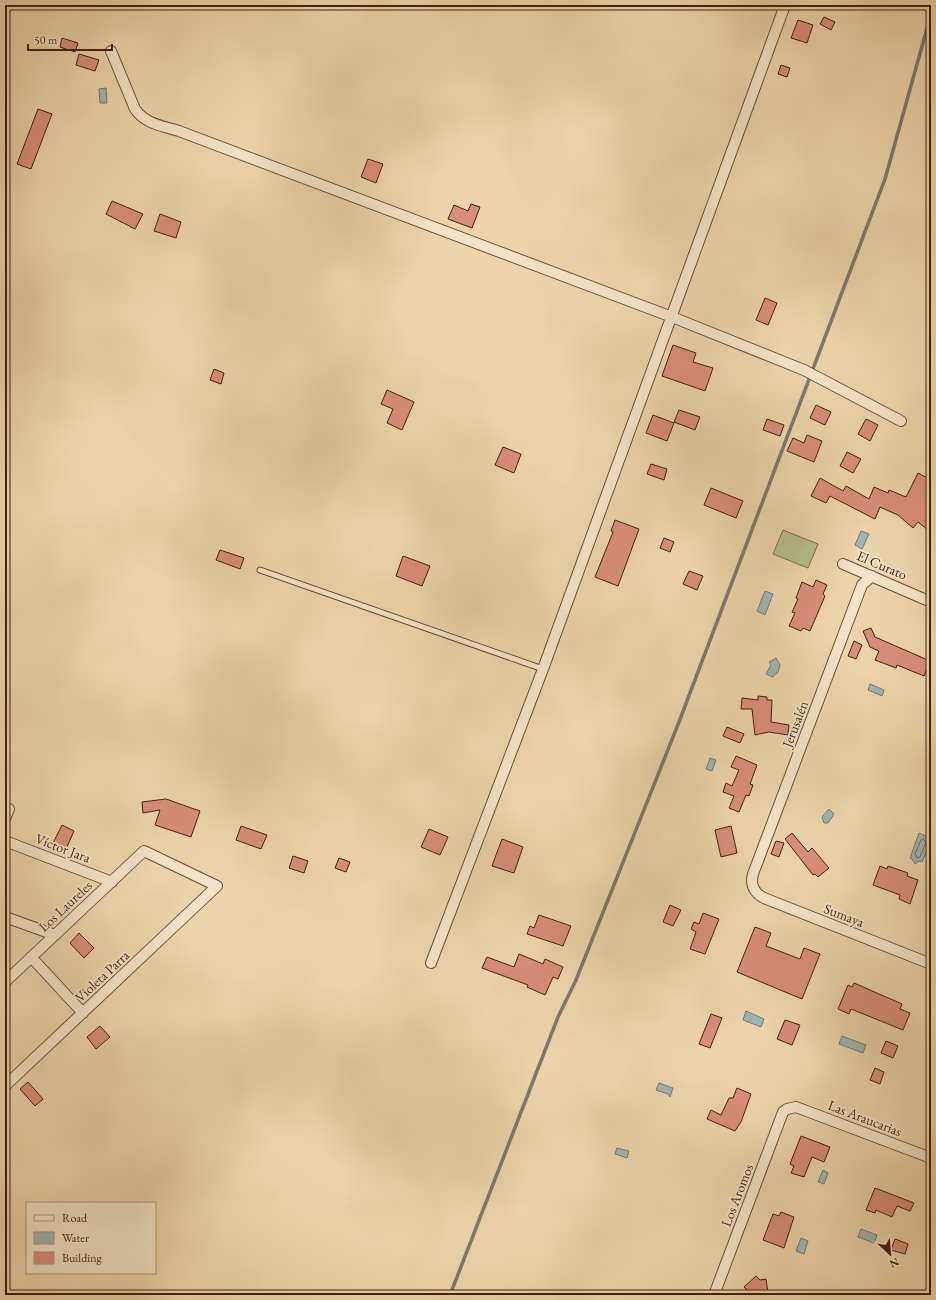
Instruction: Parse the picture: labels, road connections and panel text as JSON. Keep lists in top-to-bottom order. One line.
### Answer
{"streets":{"street":["El Curato","Jerusalén","Víctor Jara","Los Laureles","Sumaya","Violeta Parra","Las Araucarias","Los Aromos"]},"crossings":[["El Curato","Jerusalén"],["Jerusalén","Sumaya"],["Víctor Jara","Los Laureles"],["Los Laureles","Violeta Parra"],["Las Araucarias","Los Aromos"]],"legend":["Road","Water","Building"],"scale_bar":"50 m","north":"bottom right"}
